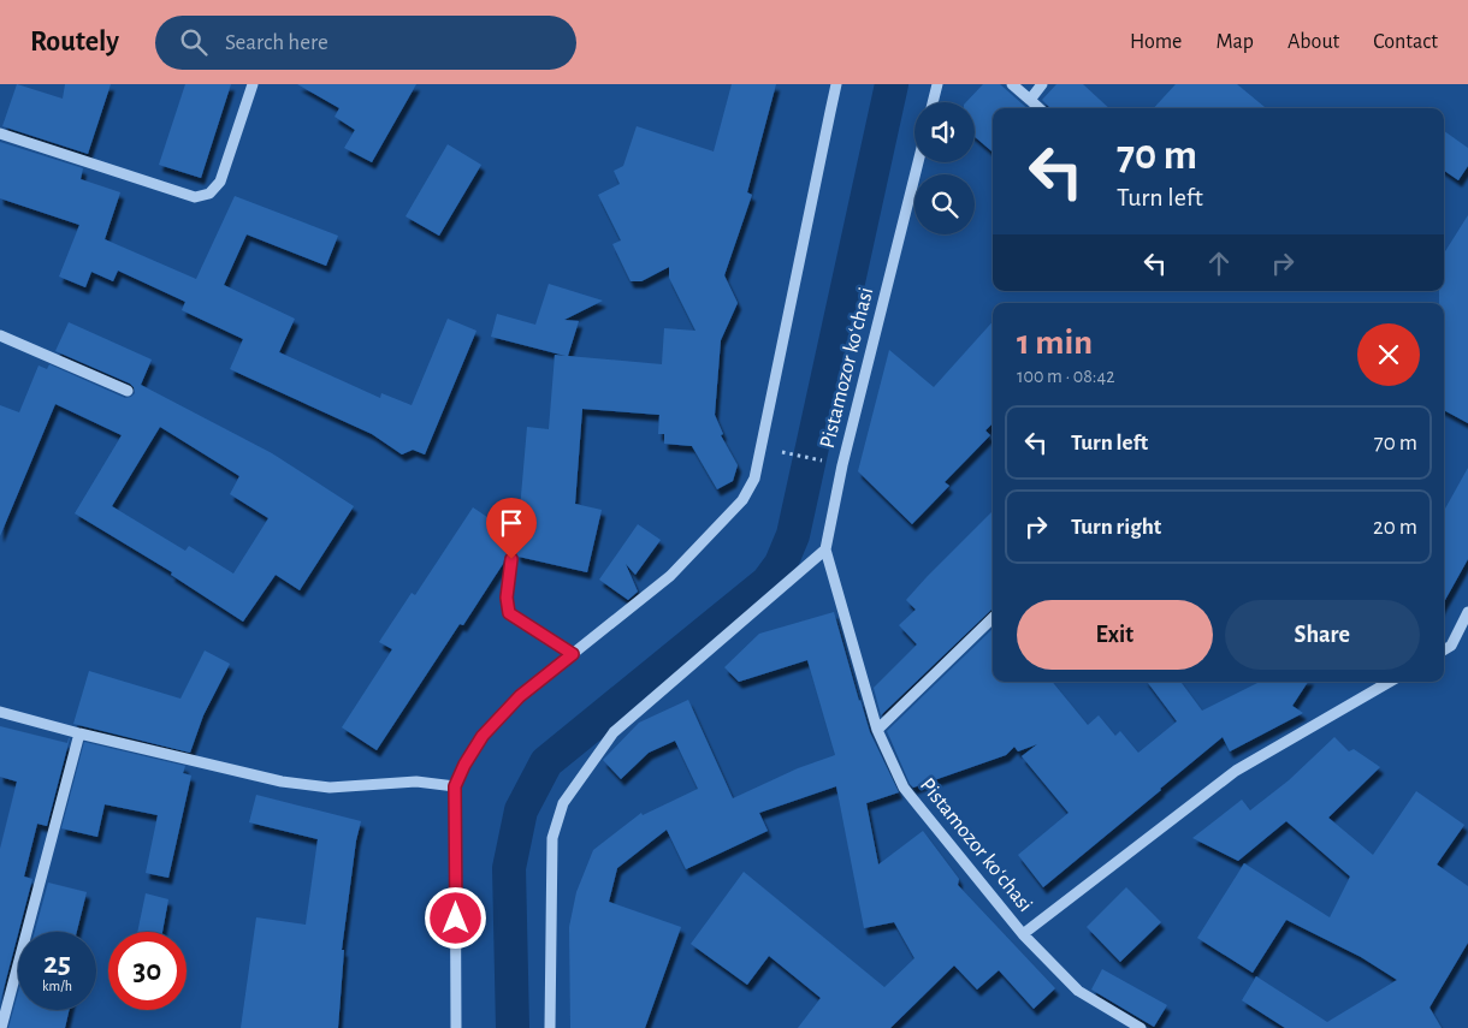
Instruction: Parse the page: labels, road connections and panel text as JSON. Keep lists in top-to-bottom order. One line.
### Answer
{"streets":{"street":["Pistamozor koʻchasi"]},"page":{"header":"Routely","search":"Search here","nav":["Home","Map","About","Contact"],"turn":["70 m","Turn left"],"heading":["1 min","100 m · 08:42"],"list":[{"name":"Turn left","value":"70 m"},{"name":"Turn right","value":"20 m"}],"buttons":["Exit","Share"],"speed":"25 km/h","limit":"30"}}
